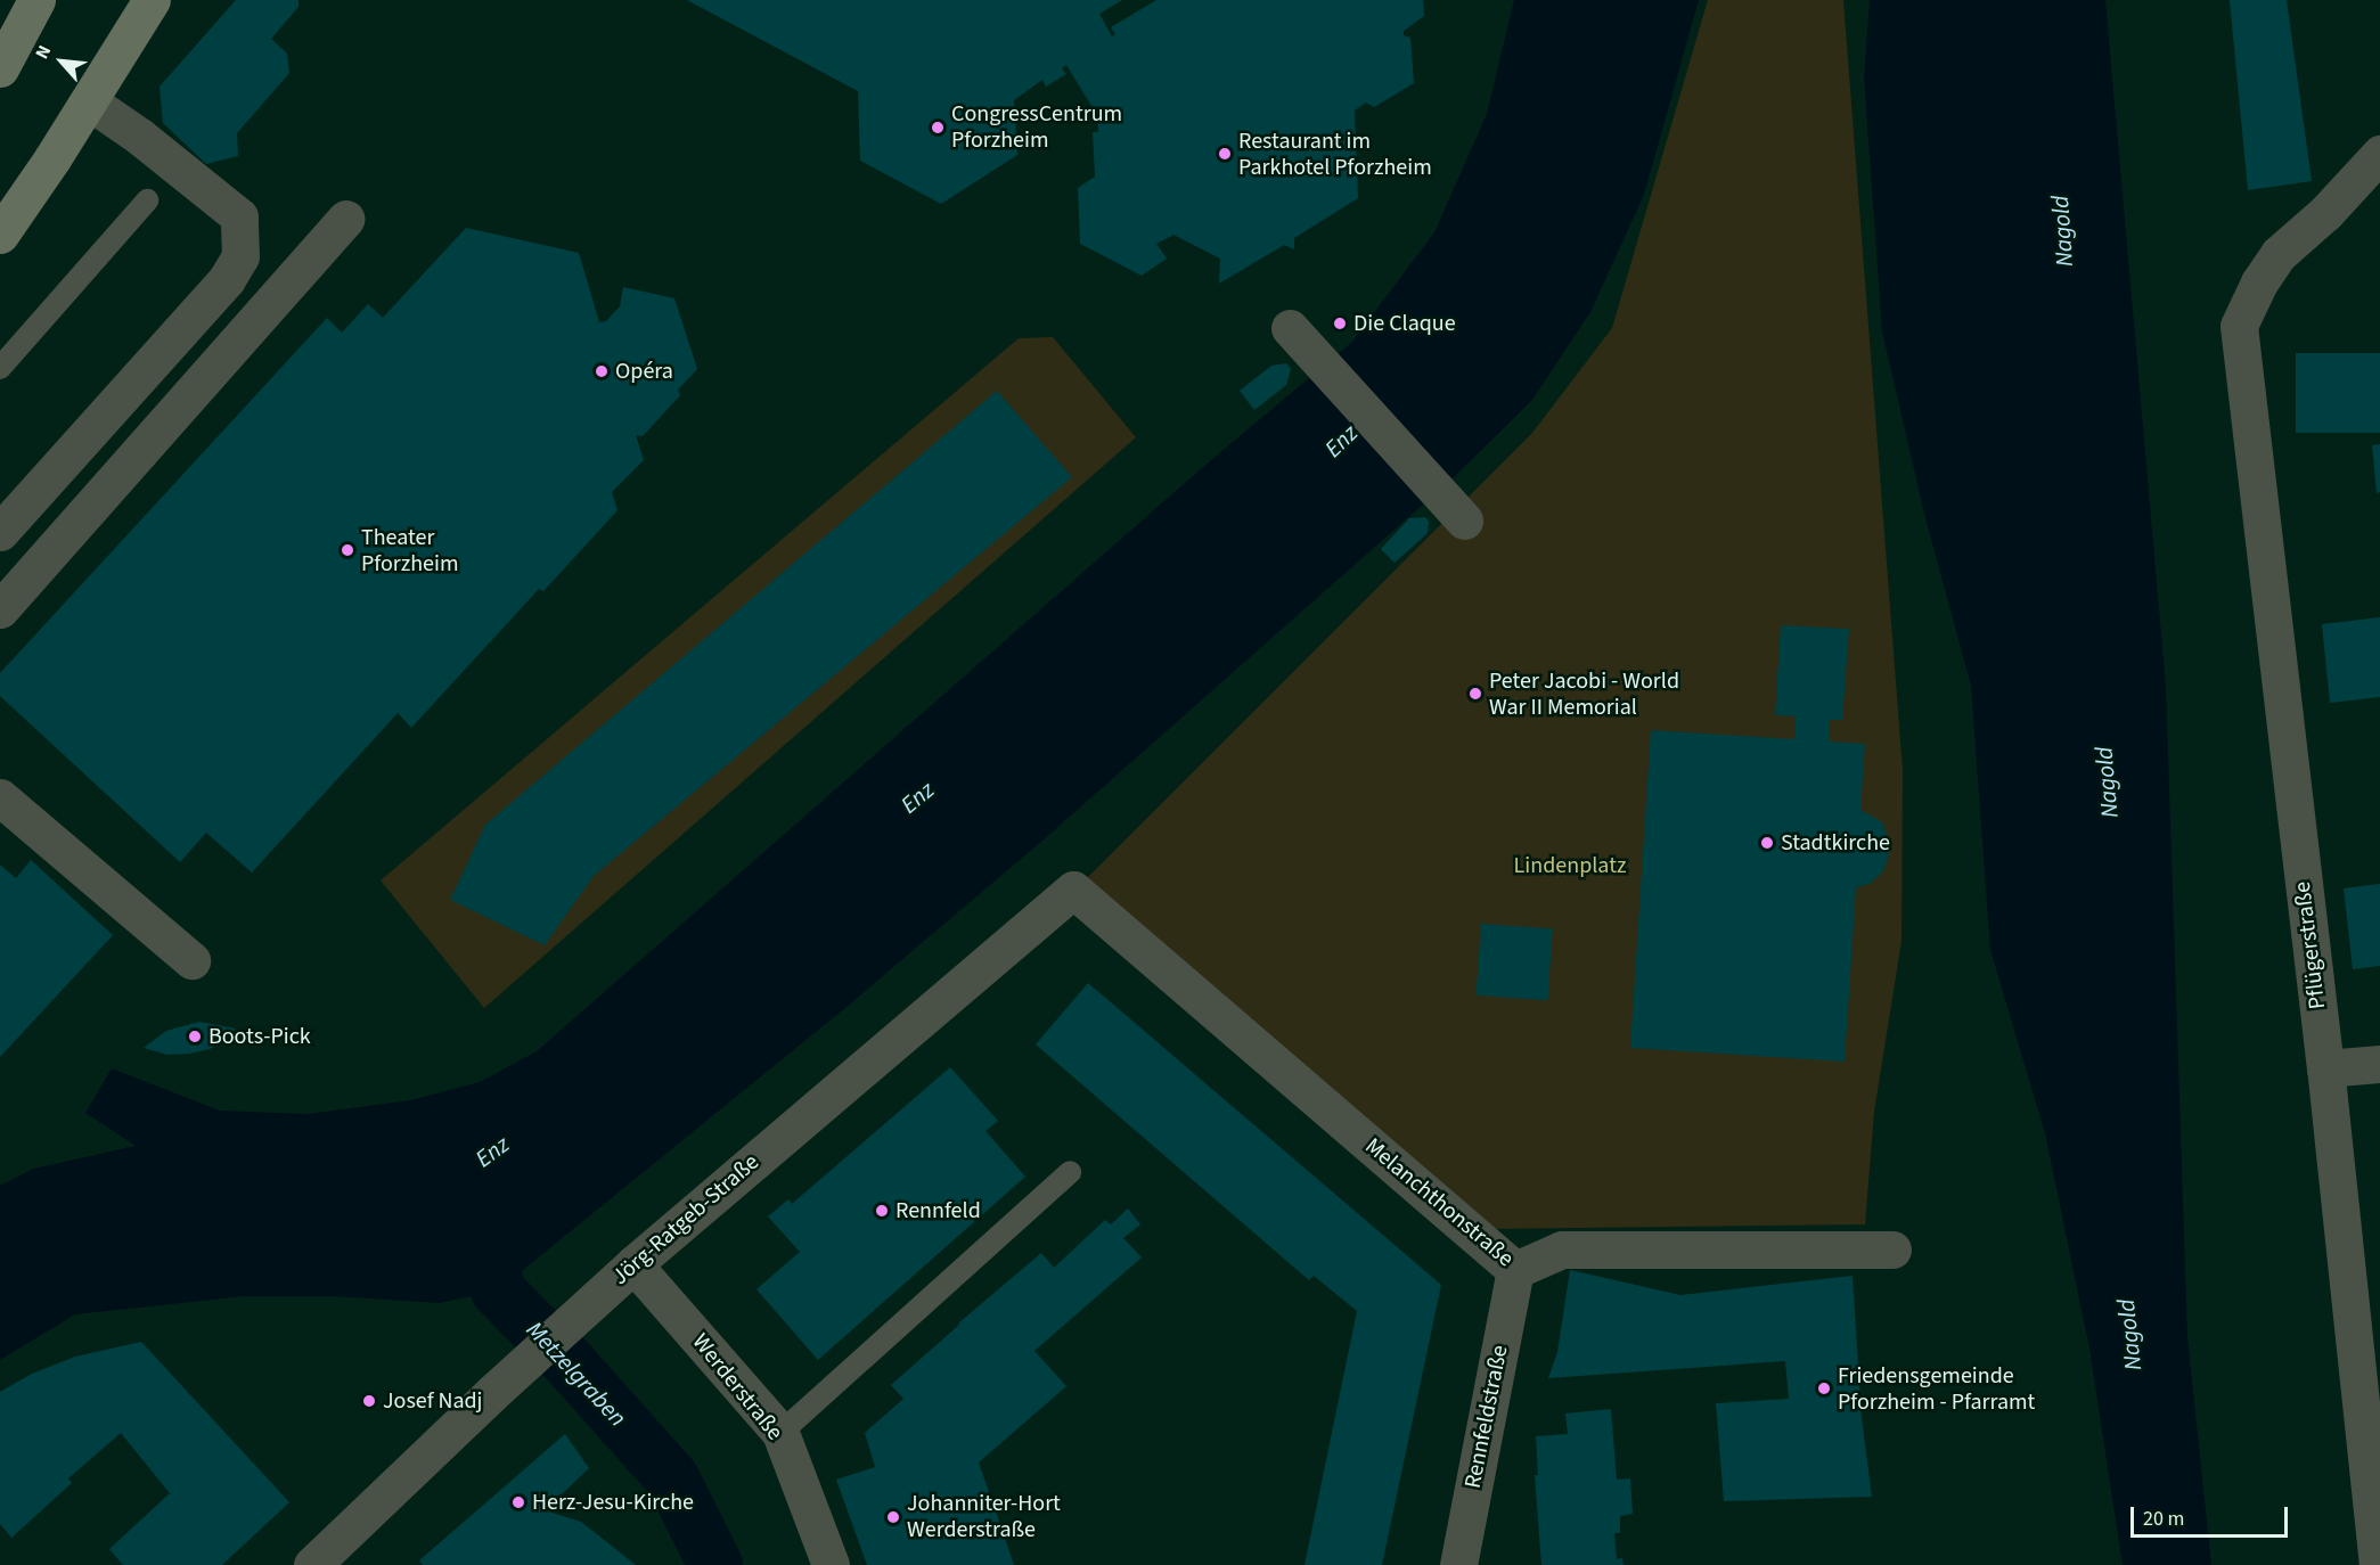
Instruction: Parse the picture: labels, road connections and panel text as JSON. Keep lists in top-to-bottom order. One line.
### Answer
{"streets":{"street":["Pflügerstraße","Melanchthonstraße","Jörg-Ratgeb-Straße","Werderstraße","Rennfeldstraße"]},"crossings":[["Melanchthonstraße","Jörg-Ratgeb-Straße"],["Melanchthonstraße","Rennfeldstraße"],["Jörg-Ratgeb-Straße","Werderstraße"]],"water":["Nagold","Enz","Metzelgraben"],"parks":["Lindenplatz"],"places":["CongressCentrum Pforzheim","Restaurant im Parkhotel Pforzheim","Die Claque","Opéra","Theater Pforzheim","Peter Jacobi - World War II Memorial","Stadtkirche","Boots-Pick","Rennfeld","Friedensgemeinde Pforzheim - Pfarramt","Josef Nadj","Herz-Jesu-Kirche","Johanniter-Hort Werderstraße"],"scale_bar":"20 m","north":"top left"}
